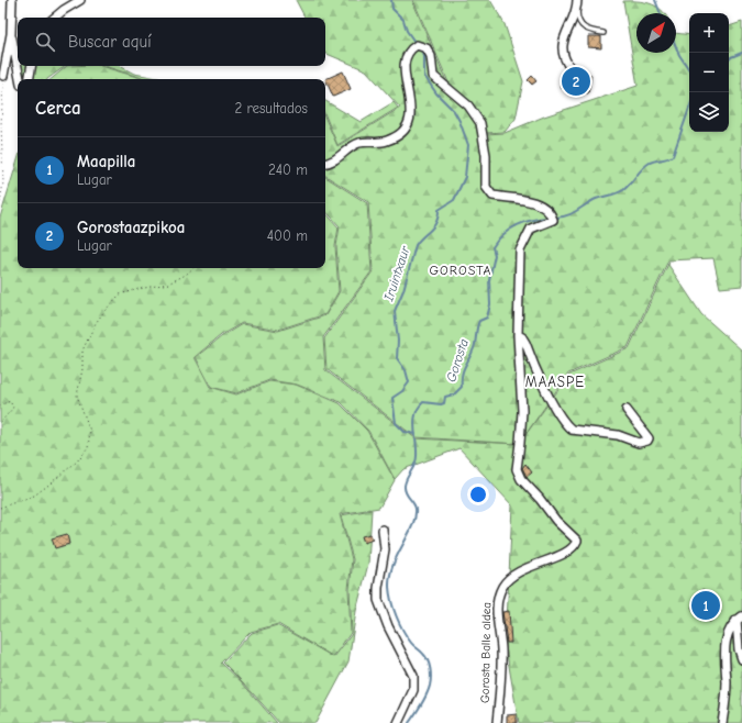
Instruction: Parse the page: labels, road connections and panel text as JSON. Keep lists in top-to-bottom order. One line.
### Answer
{"streets":{"street":["Gorosta Balle aldea"]},"districts":["GOROSTA","MAASPE"],"water":["Iruintxaur","Gorosta"],"north":"top right","page":{"map_buttons":["+","−"],"search":"Buscar aquí","pins":["2","1"],"heading":["Cerca","2 resultados"],"list":[{"mark":"1","name":"Maapilla","note":"Lugar","value":"240 m"},{"mark":"2","name":"Gorostaazpikoa","note":"Lugar","value":"400 m"}]}}
